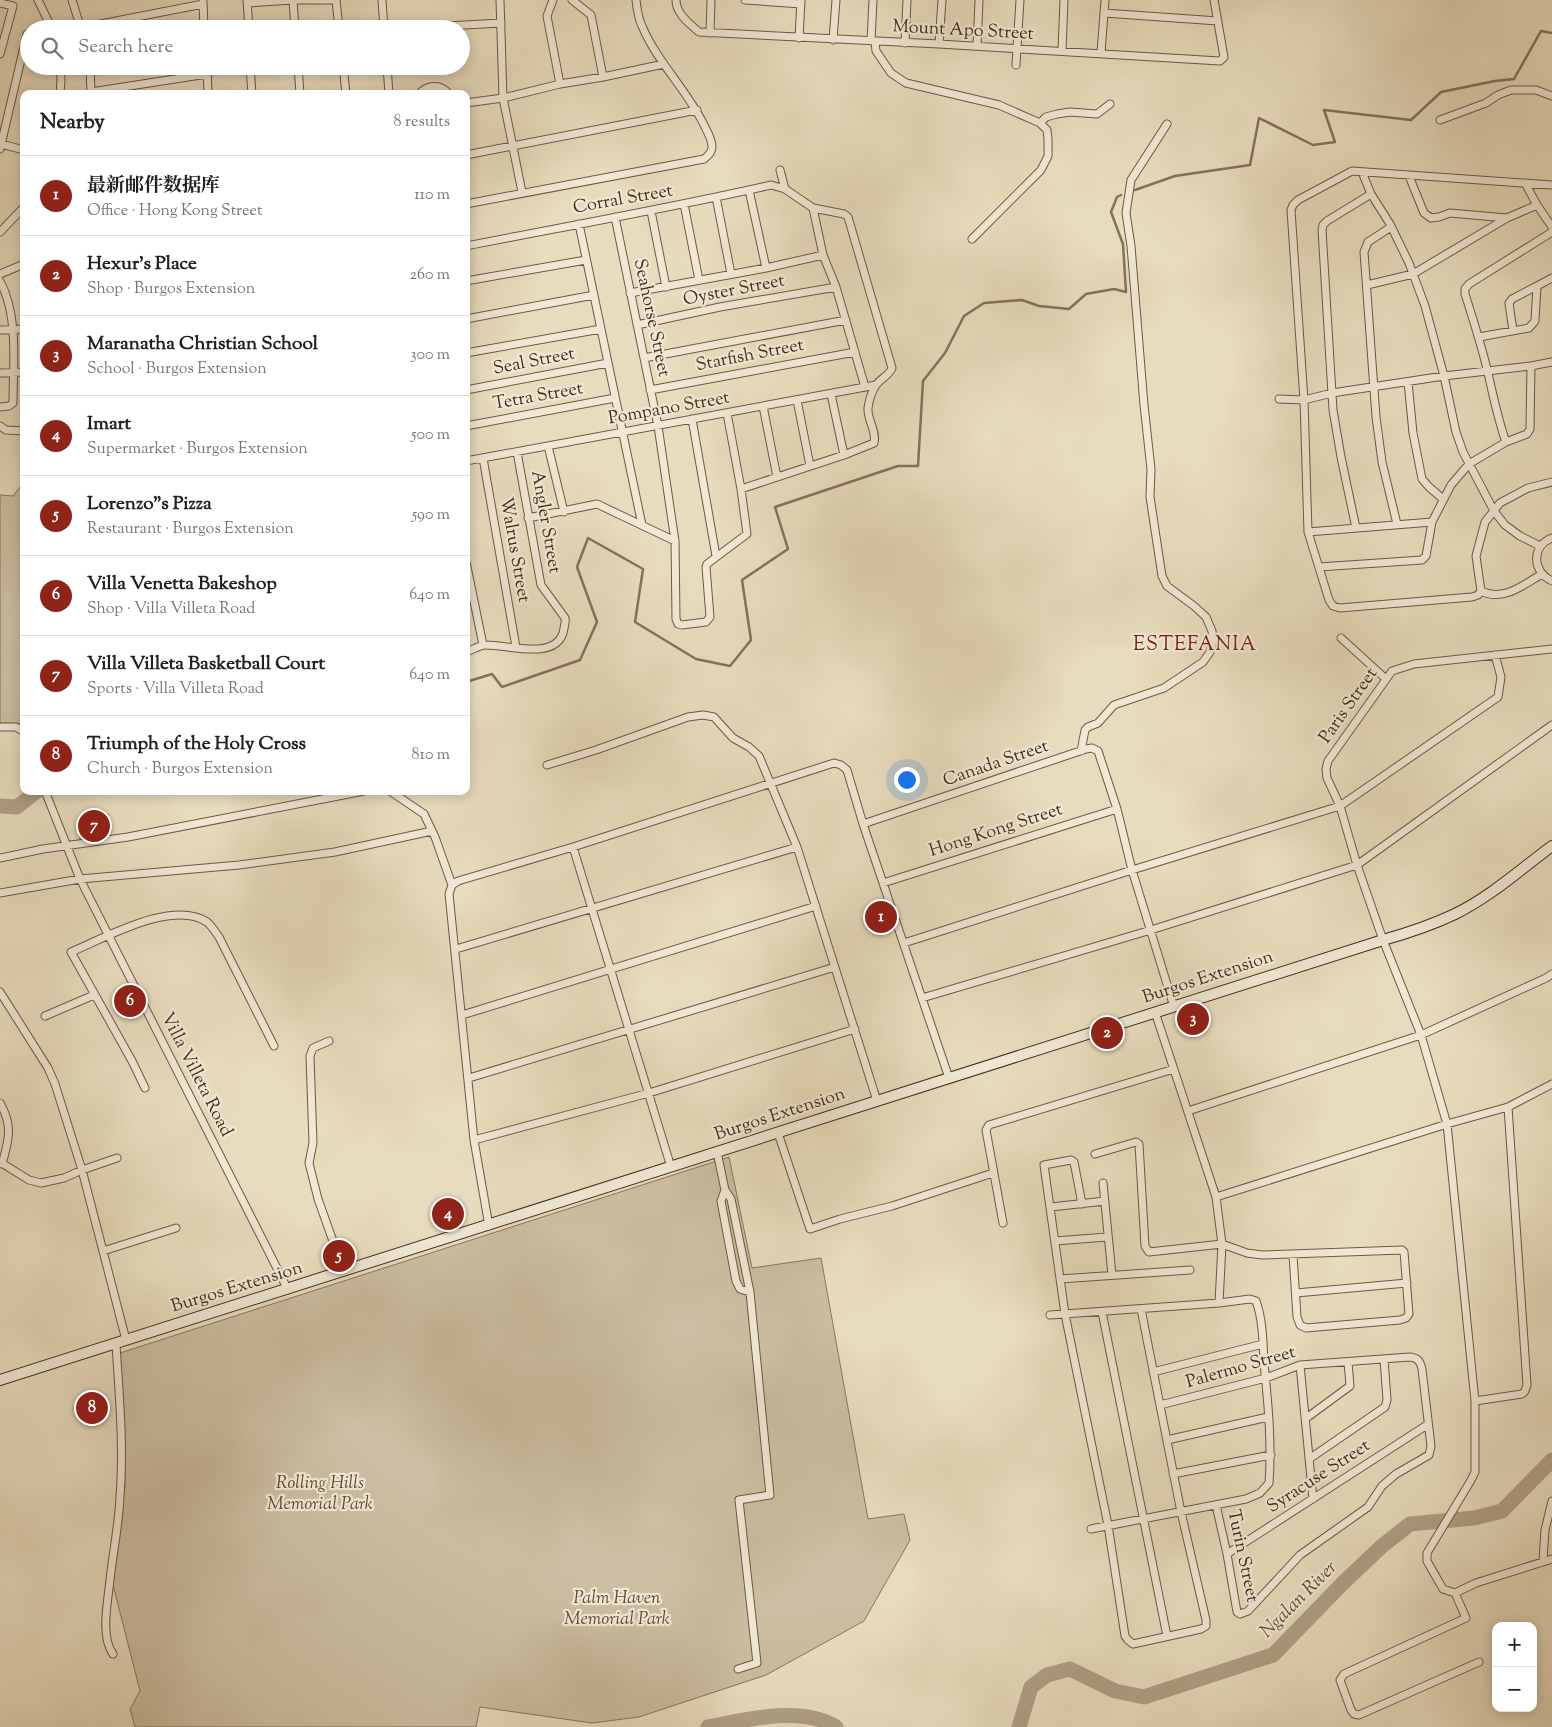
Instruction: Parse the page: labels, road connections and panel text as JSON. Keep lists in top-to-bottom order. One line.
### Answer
{"streets":{"main road":["Burgos Extension"],"street":["Mount Apo Street","Corral Street","Oyster Street","Seahorse Street","Starfish Street","Seal Street","Tetra Street","Pompano Street","Angler Street","Walrus Street","Paris Street","Canada Street","Hong Kong Street","Villa Villeta Road","Palermo Street","Syracuse Street","Turin Street"]},"crossings":[["Corral Street","Seahorse Street"],["Oyster Street","Seahorse Street"],["Seahorse Street","Starfish Street"],["Seahorse Street","Pompano Street"],["Pompano Street","Angler Street"],["Pompano Street","Walrus Street"],["Angler Street","Walrus Street"],["Paris Street","Burgos Extension"],["Burgos Extension","Villa Villeta Road"],["Palermo Street","Syracuse Street"],["Palermo Street","Turin Street"],["Syracuse Street","Turin Street"]],"districts":["ESTEFANIA"],"water":["Ngalan River"],"parks":["Rolling Hills Memorial Park","Palm Haven Memorial Park"],"page":{"search":"Search here","heading":["Nearby","8 results"],"list":[{"mark":"1","name":"最新邮件数据库","note":"Office · Hong Kong Street","value":"110 m"},{"mark":"2","name":"Hexur's Place","note":"Shop · Burgos Extension","value":"260 m"},{"mark":"3","name":"Maranatha Christian School","note":"School · Burgos Extension","value":"300 m"},{"mark":"4","name":"Imart","note":"Supermarket · Burgos Extension","value":"500 m"},{"mark":"5","name":"Lorenzo\"s Pizza","note":"Restaurant · Burgos Extension","value":"590 m"},{"mark":"6","name":"Villa Venetta Bakeshop","note":"Shop · Villa Villeta Road","value":"640 m"},{"mark":"7","name":"Villa Villeta Basketball Court","note":"Sports · Villa Villeta Road","value":"640 m"},{"mark":"8","name":"Triumph of the Holy Cross","note":"Church · Burgos Extension","value":"810 m"}],"pins":["7","1","6","3","2","4","5","8"],"map_buttons":["+","−"]}}
